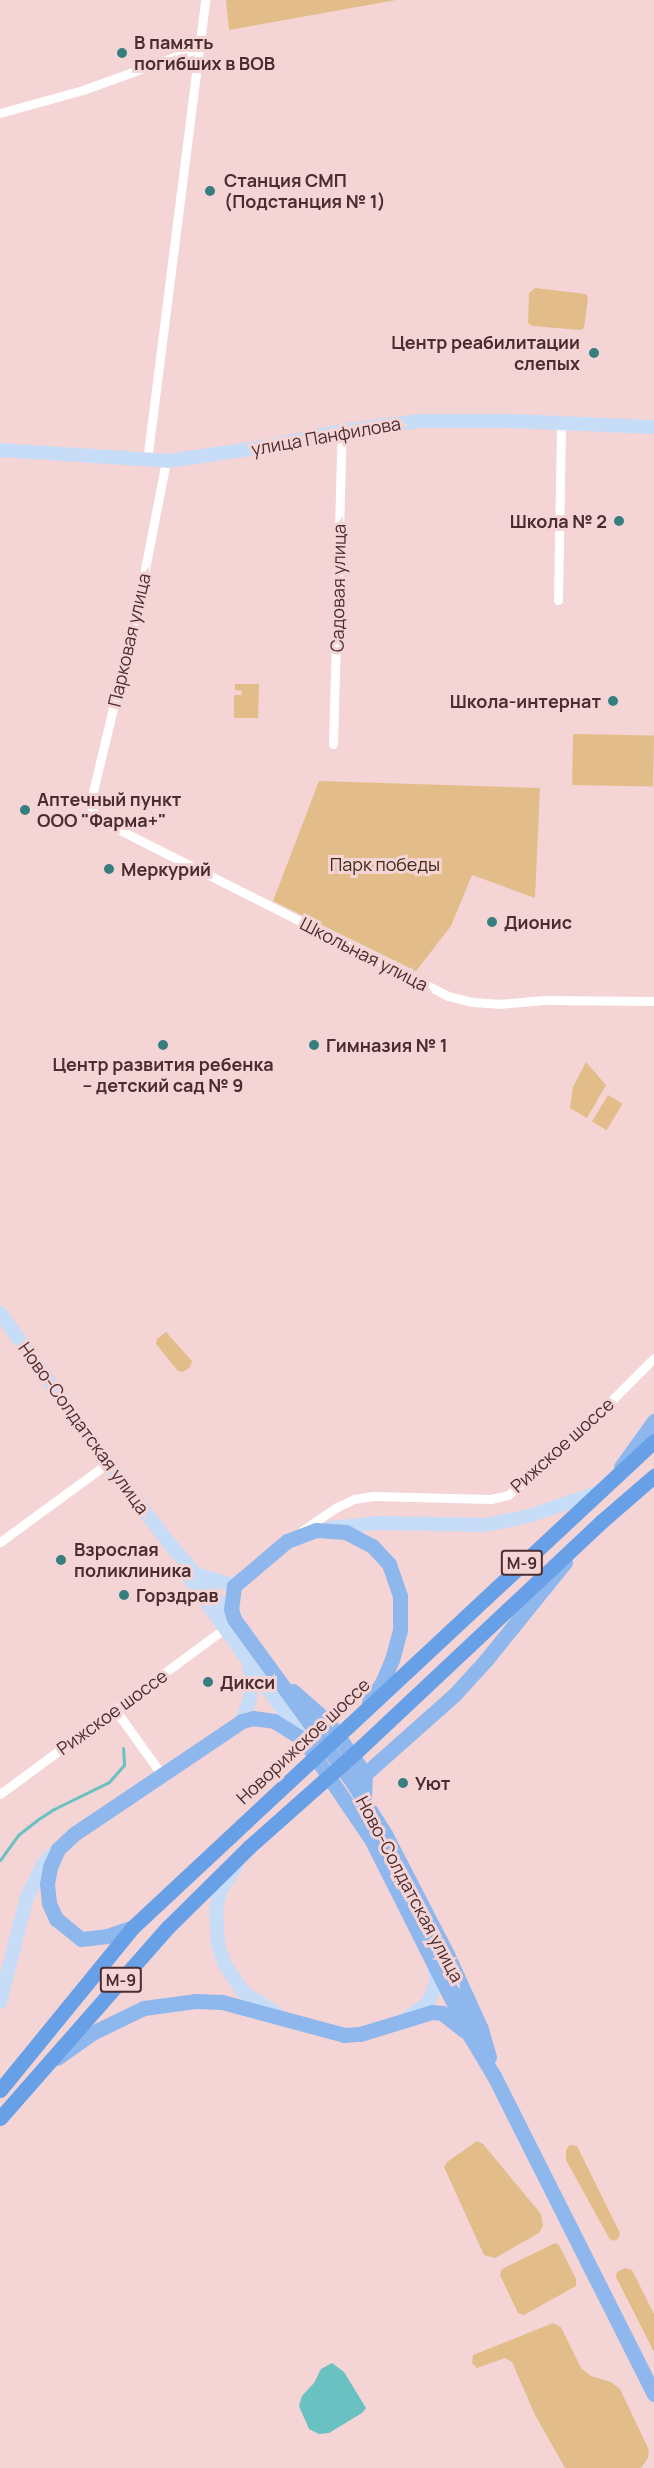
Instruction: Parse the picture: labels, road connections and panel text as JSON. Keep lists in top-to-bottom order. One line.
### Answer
{"streets":{"highway":["М-9","Новорижское шоссе"],"main road":["улица Панфилова","Ново-Солдатская улица"],"street":["Садовая улица","Парковая улица","Школьная улица","Рижское шоссе"]},"crossings":[["улица Панфилова","Садовая улица"],["улица Панфилова","Парковая улица"],["Парковая улица","Школьная улица"],["Ново-Солдатская улица","Рижское шоссе"],["Рижское шоссе","М-9"],["М-9","Новорижское шоссе"]],"parks":["Парк победы"],"places":["В память погибших в ВОВ","Станция СМП (Подстанция № 1)","Центр реабилитации слепых","Школа № 2","Школа-интернат","Аптечный пункт ООО \"Фарма+\"","Меркурий","Дионис","Центр развития ребенка – детский сад № 9","Гимназия № 1","Взрослая поликлиника","Горздрав","Дикси","Уют"]}
